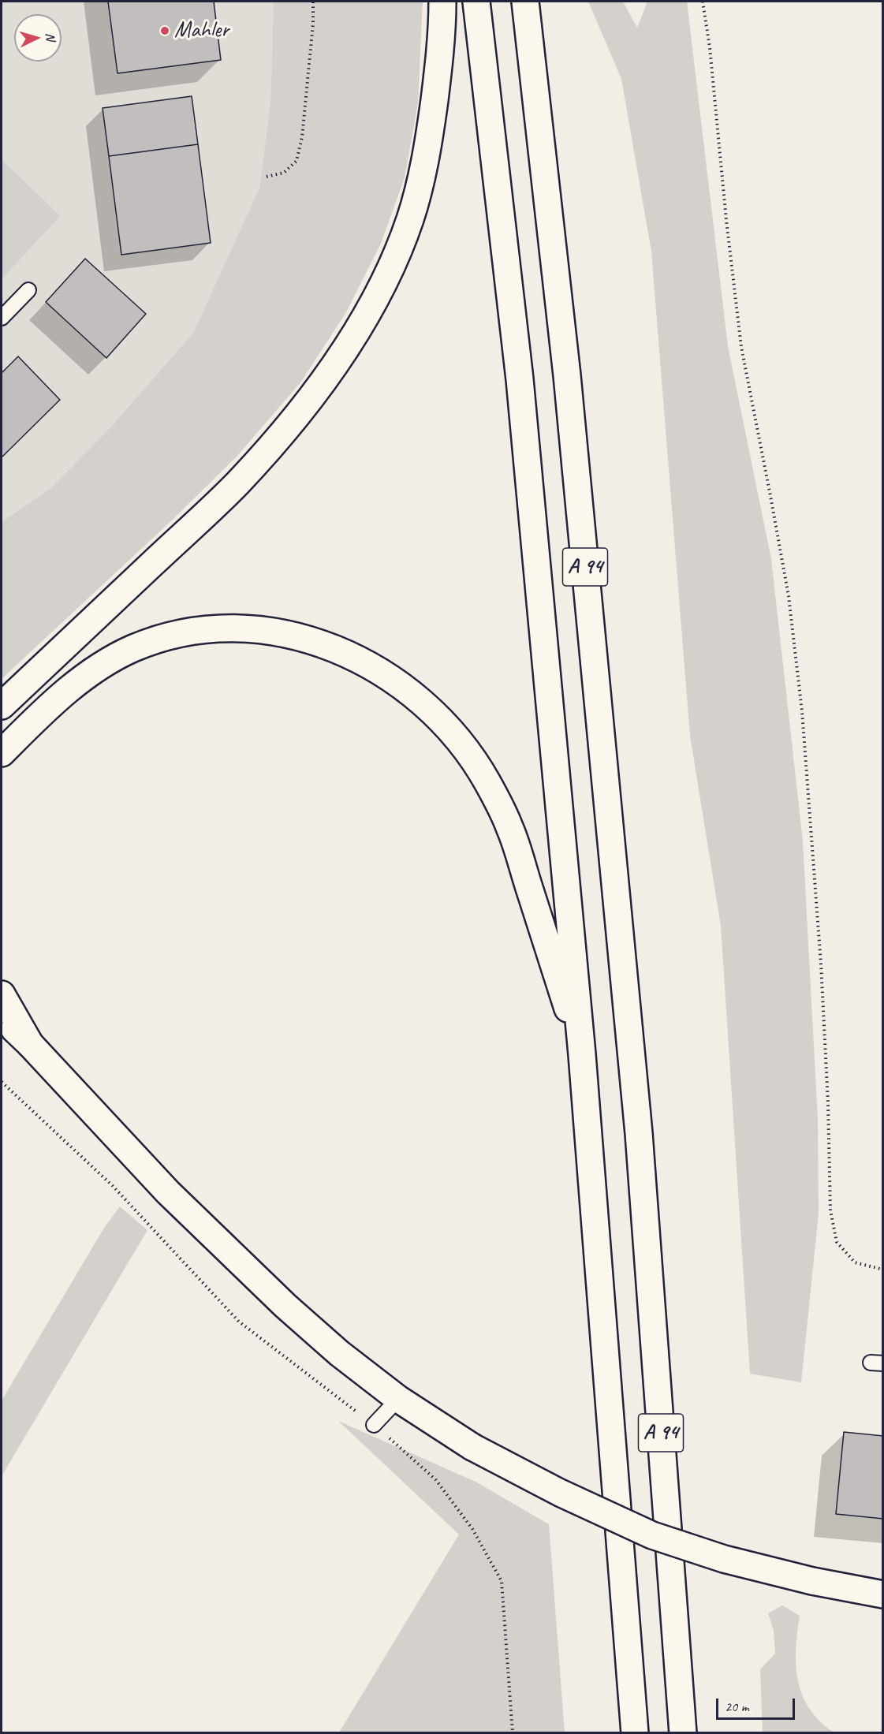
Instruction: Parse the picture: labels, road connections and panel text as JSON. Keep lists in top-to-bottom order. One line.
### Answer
{"streets":{"main road":["A 94"]},"places":["Mahler"],"scale_bar":"20 m","north":"right"}
